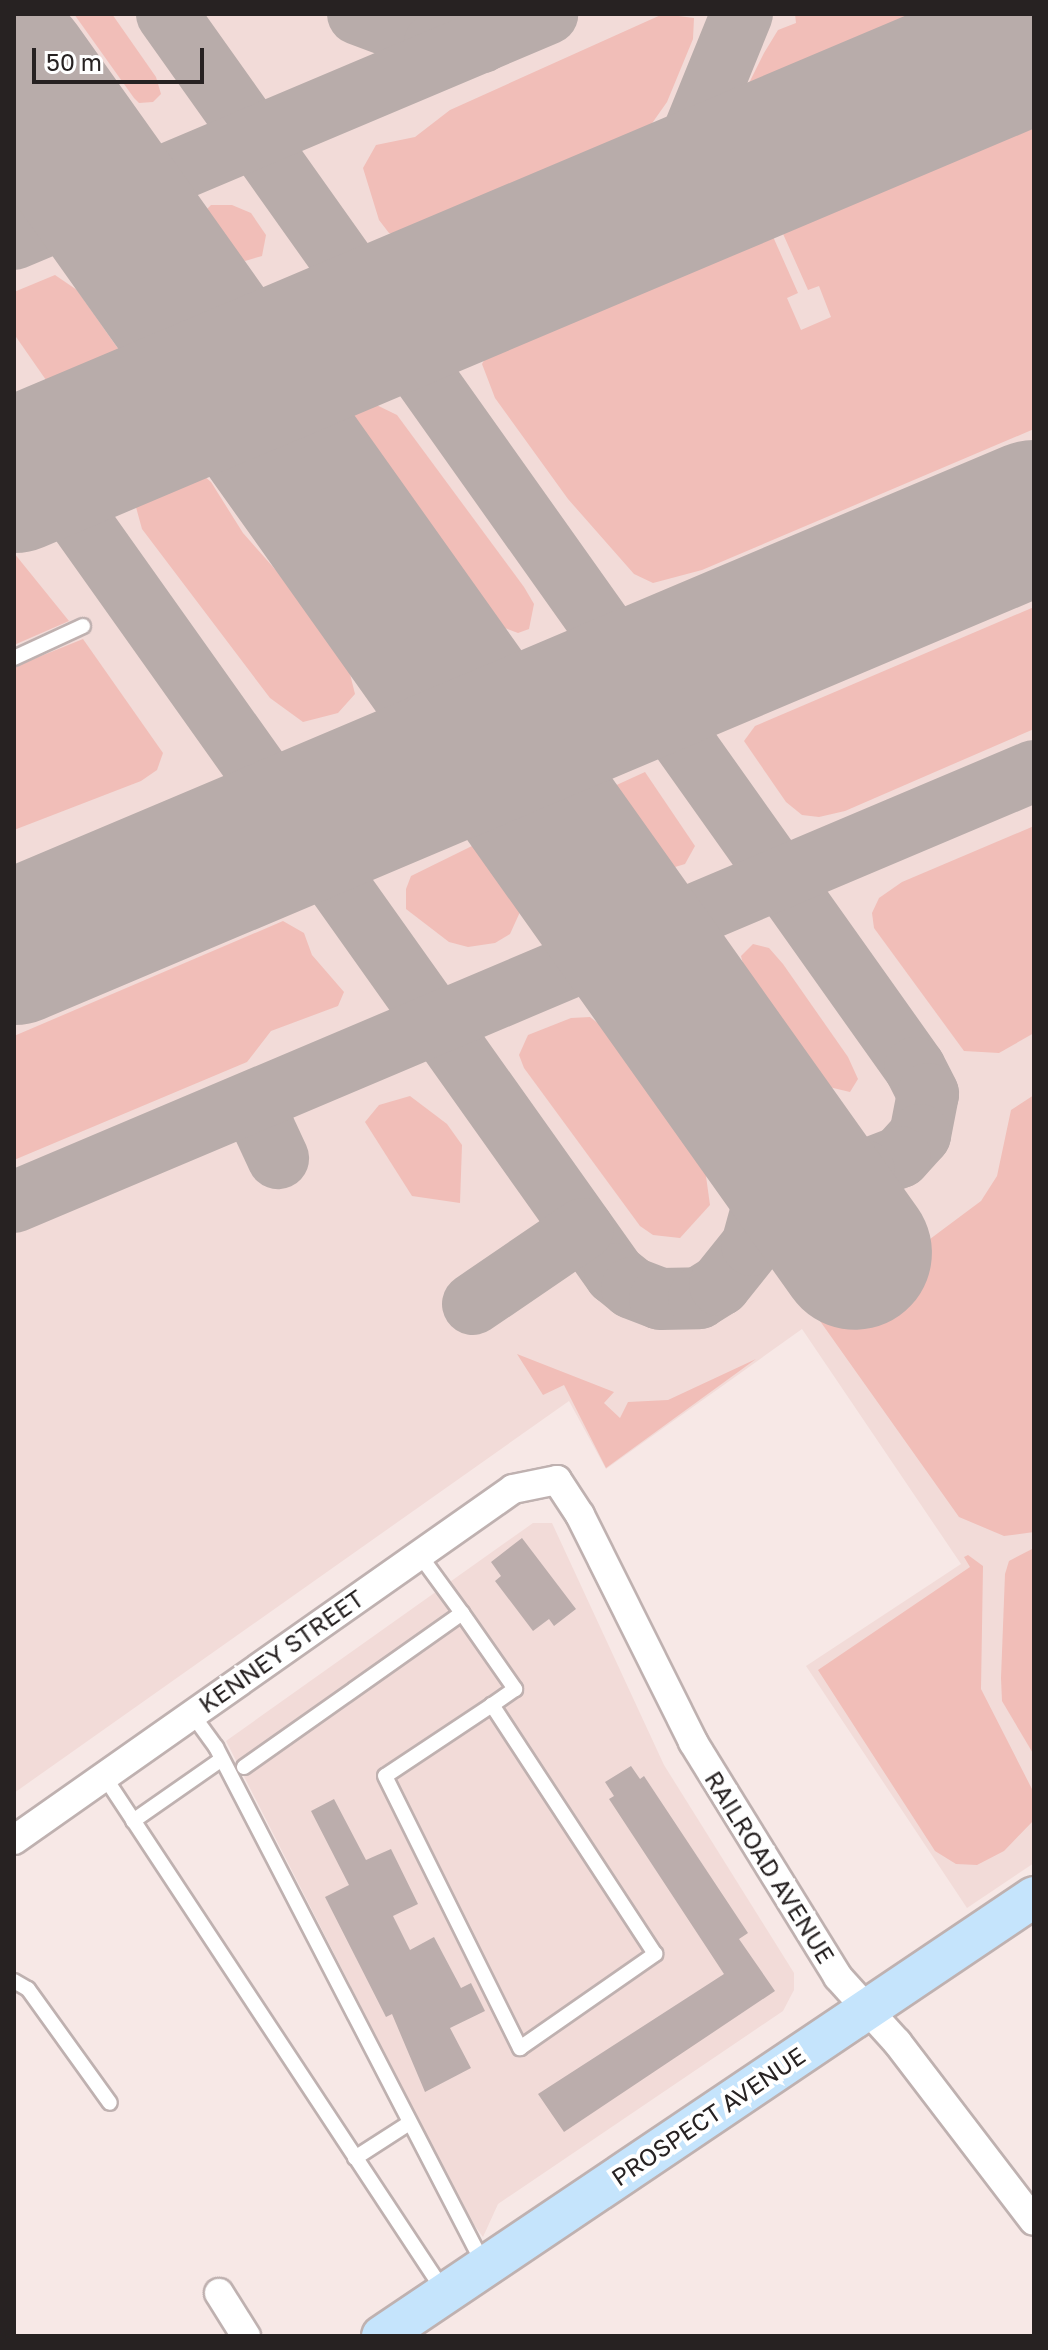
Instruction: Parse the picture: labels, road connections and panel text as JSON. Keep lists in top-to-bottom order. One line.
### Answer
{"streets":{"main road":["PROSPECT AVENUE"],"street":["KENNEY STREET","RAILROAD AVENUE"]},"crossings":[["KENNEY STREET","RAILROAD AVENUE"],["RAILROAD AVENUE","PROSPECT AVENUE"]],"scale_bar":"50 m"}
